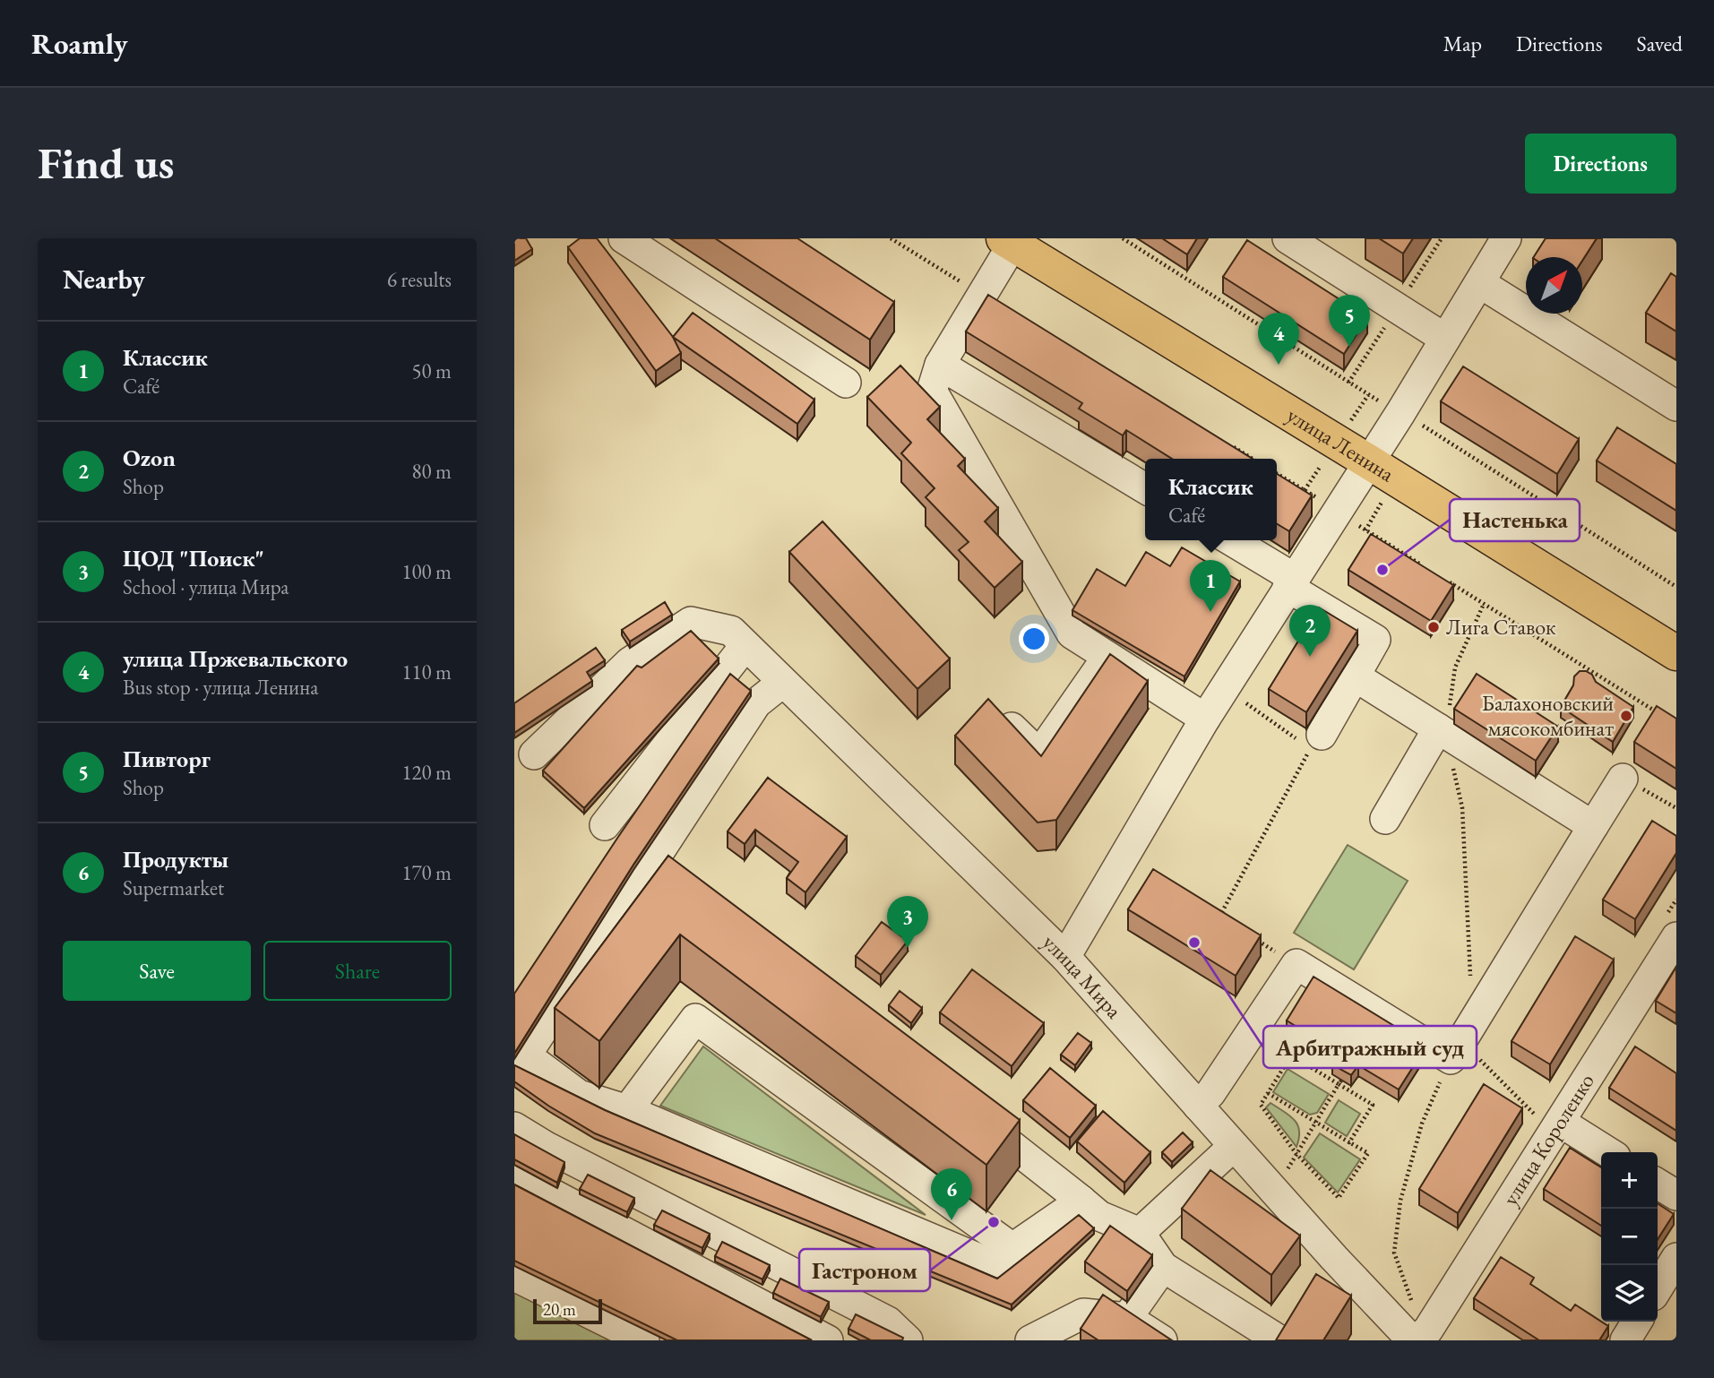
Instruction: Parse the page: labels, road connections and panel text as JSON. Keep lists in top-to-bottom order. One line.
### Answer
{"streets":{"main road":["улица Ленина"],"street":["улица Мира","улица Короленко"]},"places":["Настенька","Лига Ставок","Балахоновский мясокомбинат","Арбитражный суд","Гастроном"],"scale_bar":"20 m","north":"top right","page":{"header":"Roamly","nav":["Map","Directions","Saved"],"buttons":["Directions",["Save","Share"]],"title":"Find us","heading":["Nearby","6 results"],"pins":["5","4","1","2","3","6"],"list":[{"mark":"1","name":"Классик","note":"Café","value":"50 m"},{"mark":"2","name":"Ozon","note":"Shop","value":"80 m"},{"mark":"3","name":"ЦОД \"Поиск\"","note":"School · улица Мира","value":"100 m"},{"mark":"4","name":"улица Пржевальского","note":"Bus stop · улица Ленина","value":"110 m"},{"mark":"5","name":"Пивторг","note":"Shop","value":"120 m"},{"mark":"6","name":"Продукты","note":"Supermarket","value":"170 m"}],"popup":["Классик","Café"],"map_buttons":["+","−"],"scale":"20 m"}}
